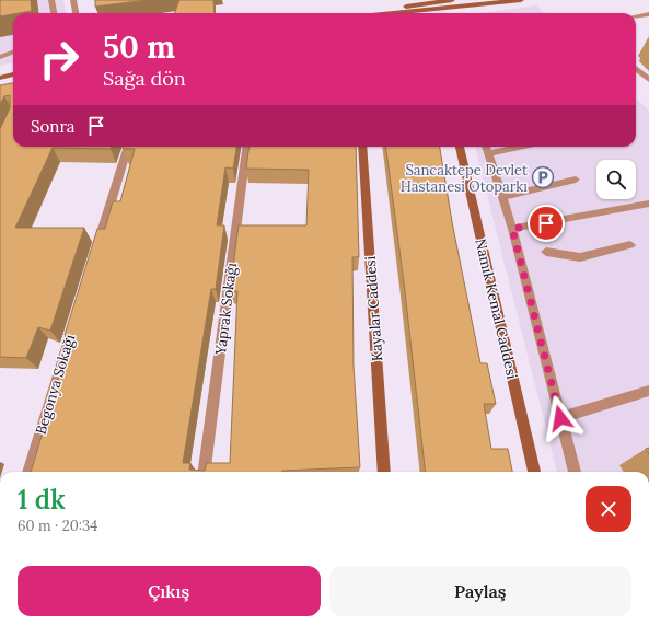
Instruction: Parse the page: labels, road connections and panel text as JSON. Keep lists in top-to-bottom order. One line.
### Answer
{"streets":{"main road":["Kayalar Caddesi","Namık Kemal Caddesi"],"street":["Yaprak Sokağı","Begonya Sokağı"]},"places":{"parking":["Sancaktepe Devlet Hastanesi Otoparkı"]},"page":{"turn":["50 m","Sağa dön"],"then":"Sonra","heading":["1 dk","60 m · 20:34"],"buttons":["Çıkış","Paylaş"]}}
